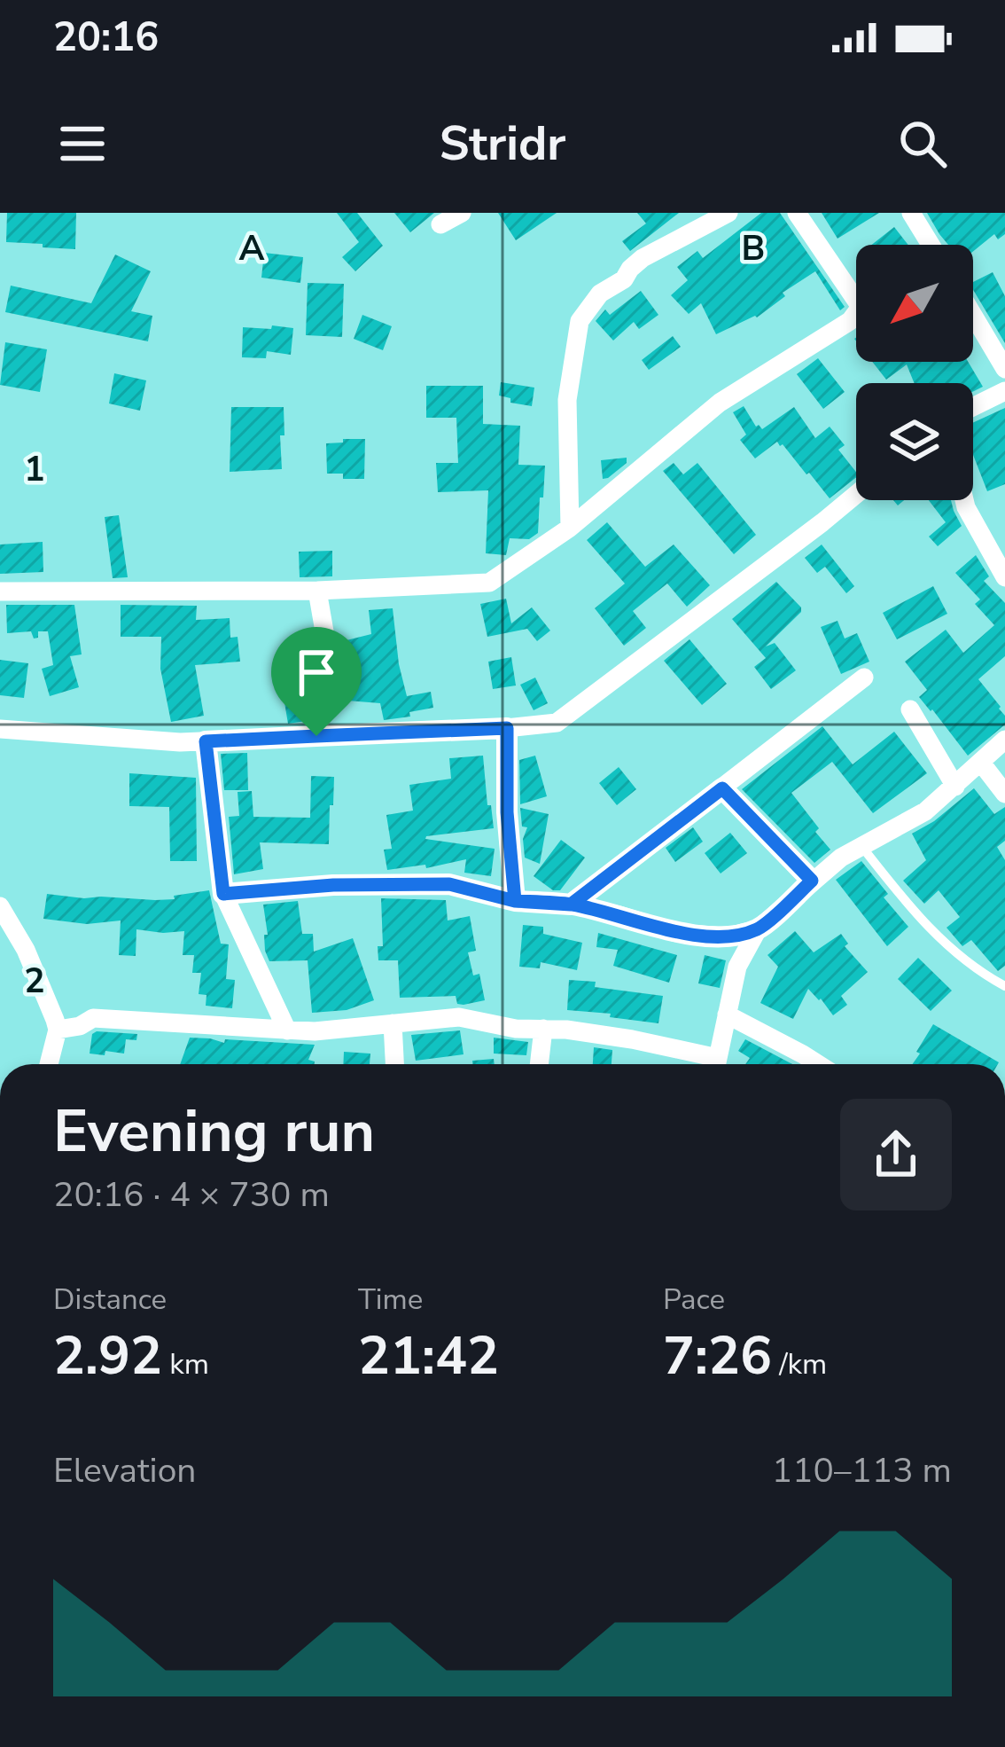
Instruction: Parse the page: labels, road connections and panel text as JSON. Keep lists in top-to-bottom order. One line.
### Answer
{"north":"bottom left","page":{"status":"20:16","header":"Stridr","heading":["Evening run","20:16 · 4 × 730 m"],"stats":[["Distance","2.92 km"],["Time","21:42"],["Pace","7:26 /km"]],"chart":["Elevation","110–113 m"]},"grid":{"columns":["A","B"],"rows":["1","2"]}}
